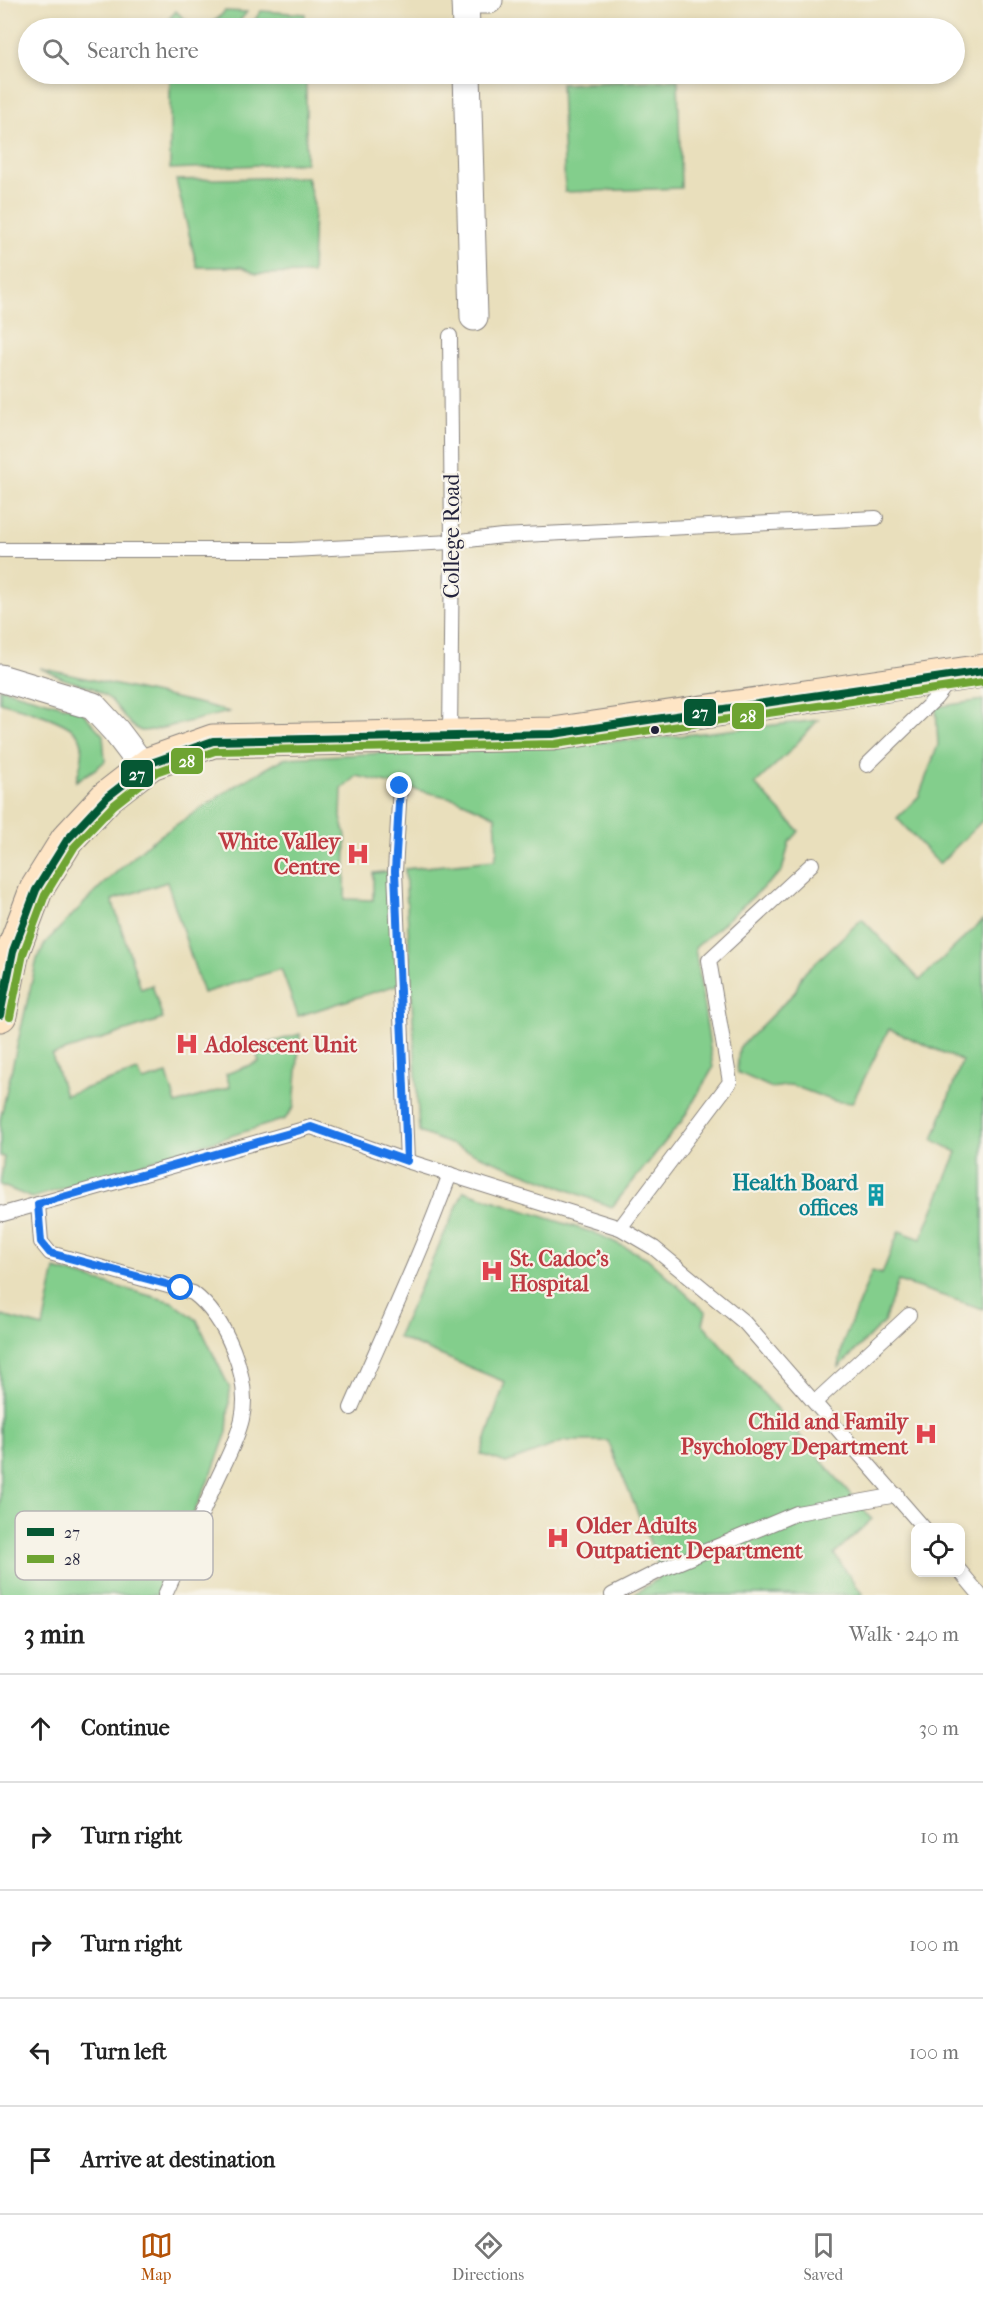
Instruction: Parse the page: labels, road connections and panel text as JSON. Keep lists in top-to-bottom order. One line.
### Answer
{"streets":{"lane":["College Road"]},"places":{"hospital":["White Valley Centre","Adolescent Unit","St. Cadoc's Hospital","Child and Family Psychology Department","Older Adults Outpatient Department"],"building":["Health Board offices"]},"lines":["transit line 27","transit line 28"],"legend":["27","28"],"page":{"search":"Search here","heading":["3 min","Walk · 240 m"],"list":[["Continue","30 m"],["Turn right","10 m"],["Turn right","100 m"],["Turn left","100 m"],"Arrive at destination"],"nav":["Map","Directions","Saved"]}}
